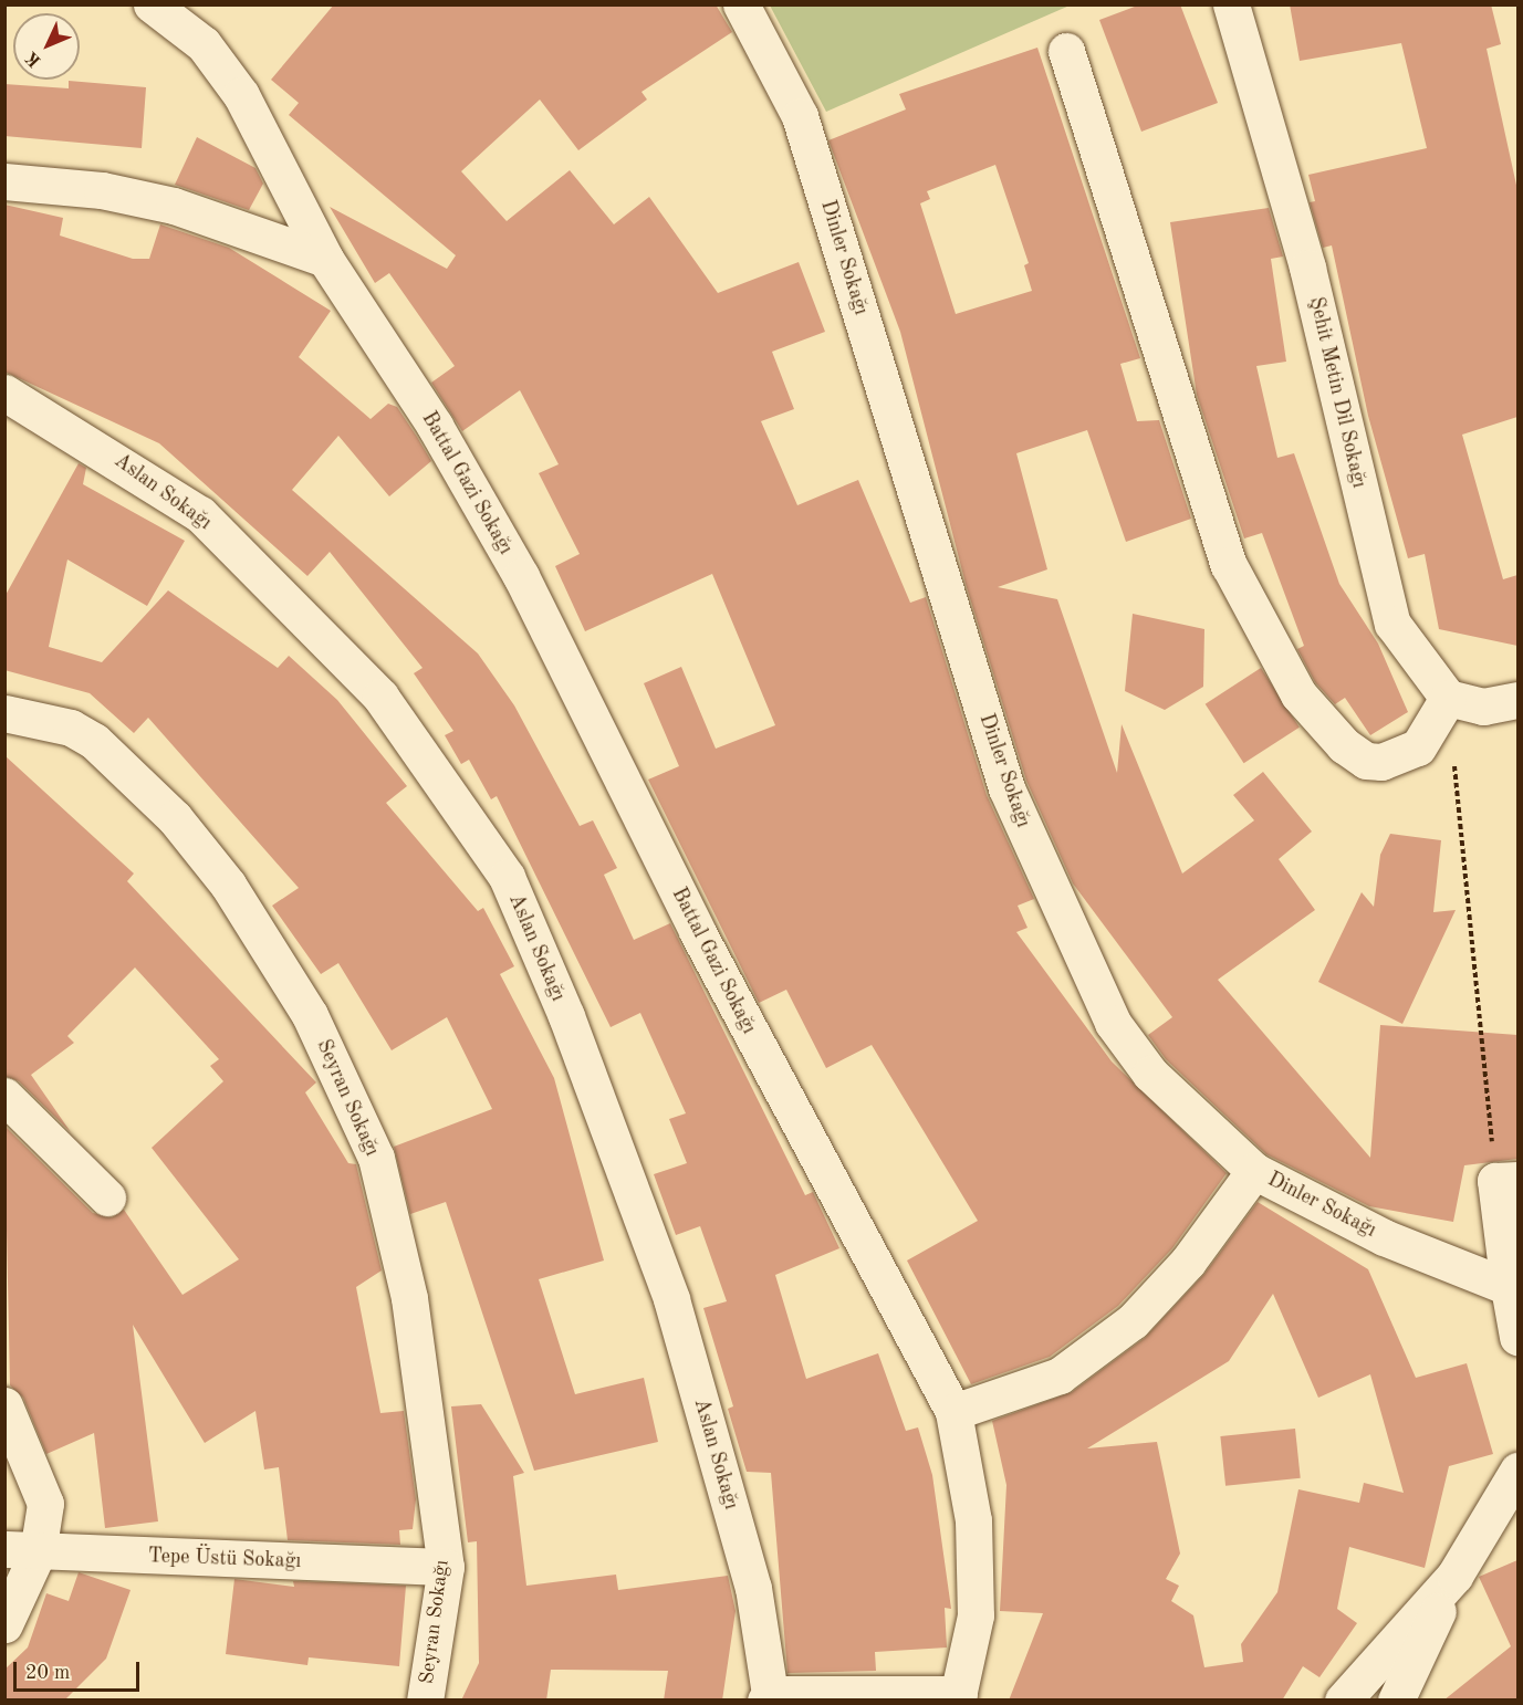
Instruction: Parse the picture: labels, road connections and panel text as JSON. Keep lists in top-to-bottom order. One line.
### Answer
{"streets":{"street":["Dinler Sokağı","Şehit Metin Dil Sokağı","Battal Gazi Sokağı","Aslan Sokağı","Seyran Sokağı","Tepe Üstü Sokağı"]},"crossings":[["Seyran Sokağı","Tepe Üstü Sokağı"]],"scale_bar":"20 m","north":"bottom left"}
